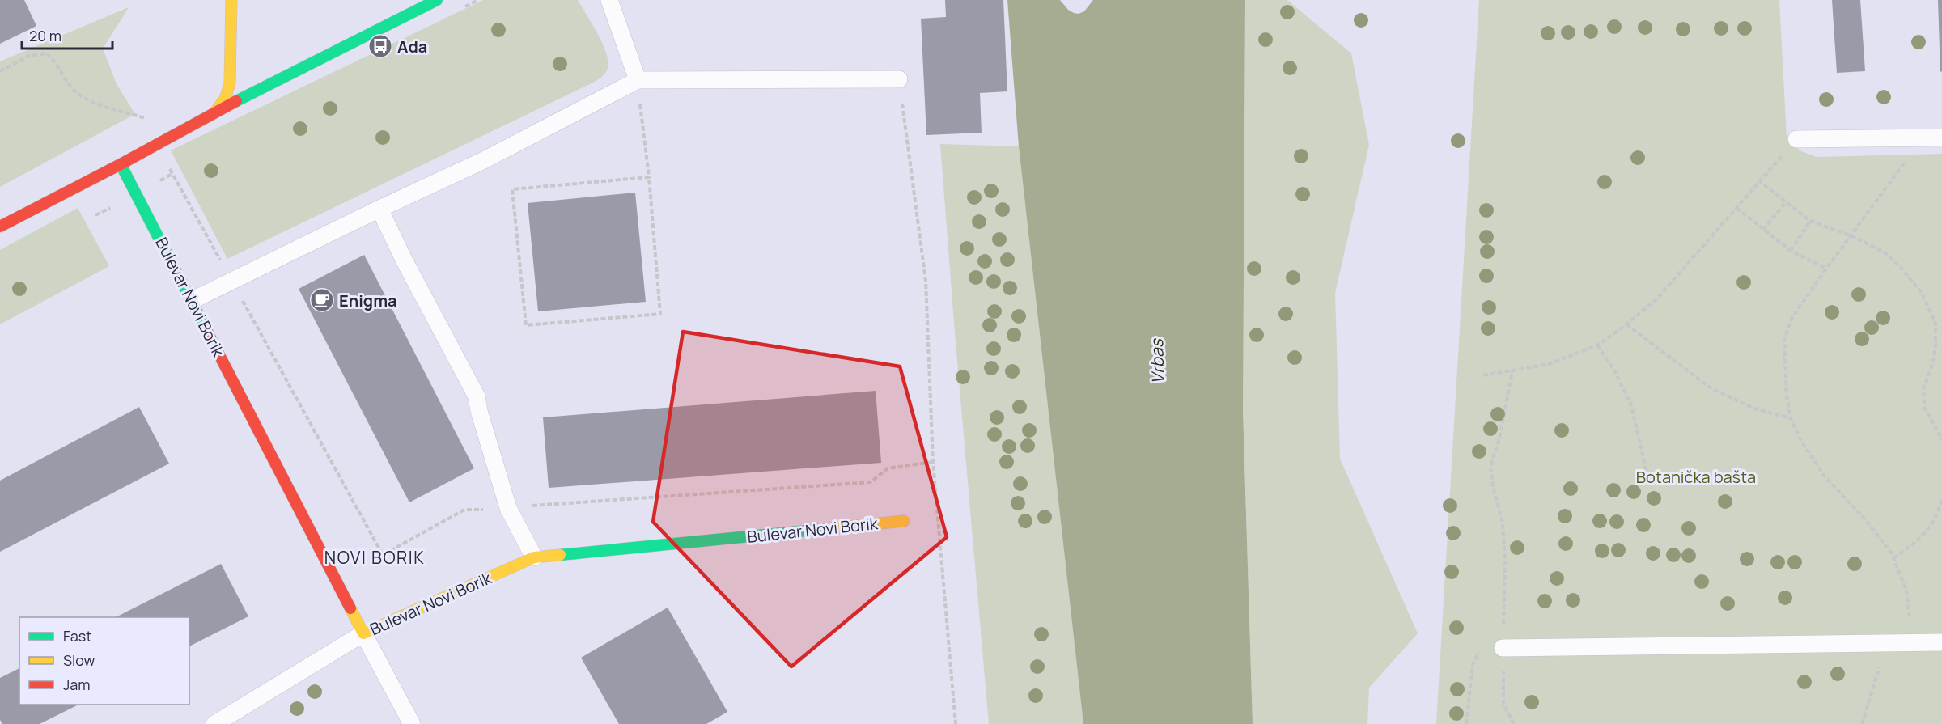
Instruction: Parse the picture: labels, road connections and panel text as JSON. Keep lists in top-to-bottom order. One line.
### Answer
{"streets":{"street":["Bulevar Novi Borik"]},"districts":["NOVI BORIK"],"water":["Vrbas"],"parks":["Botanička bašta"],"places":{"bus stop":["Ada"],"cafe":["Enigma"]},"legend":["Fast","Slow","Jam"],"scale_bar":"20 m"}
